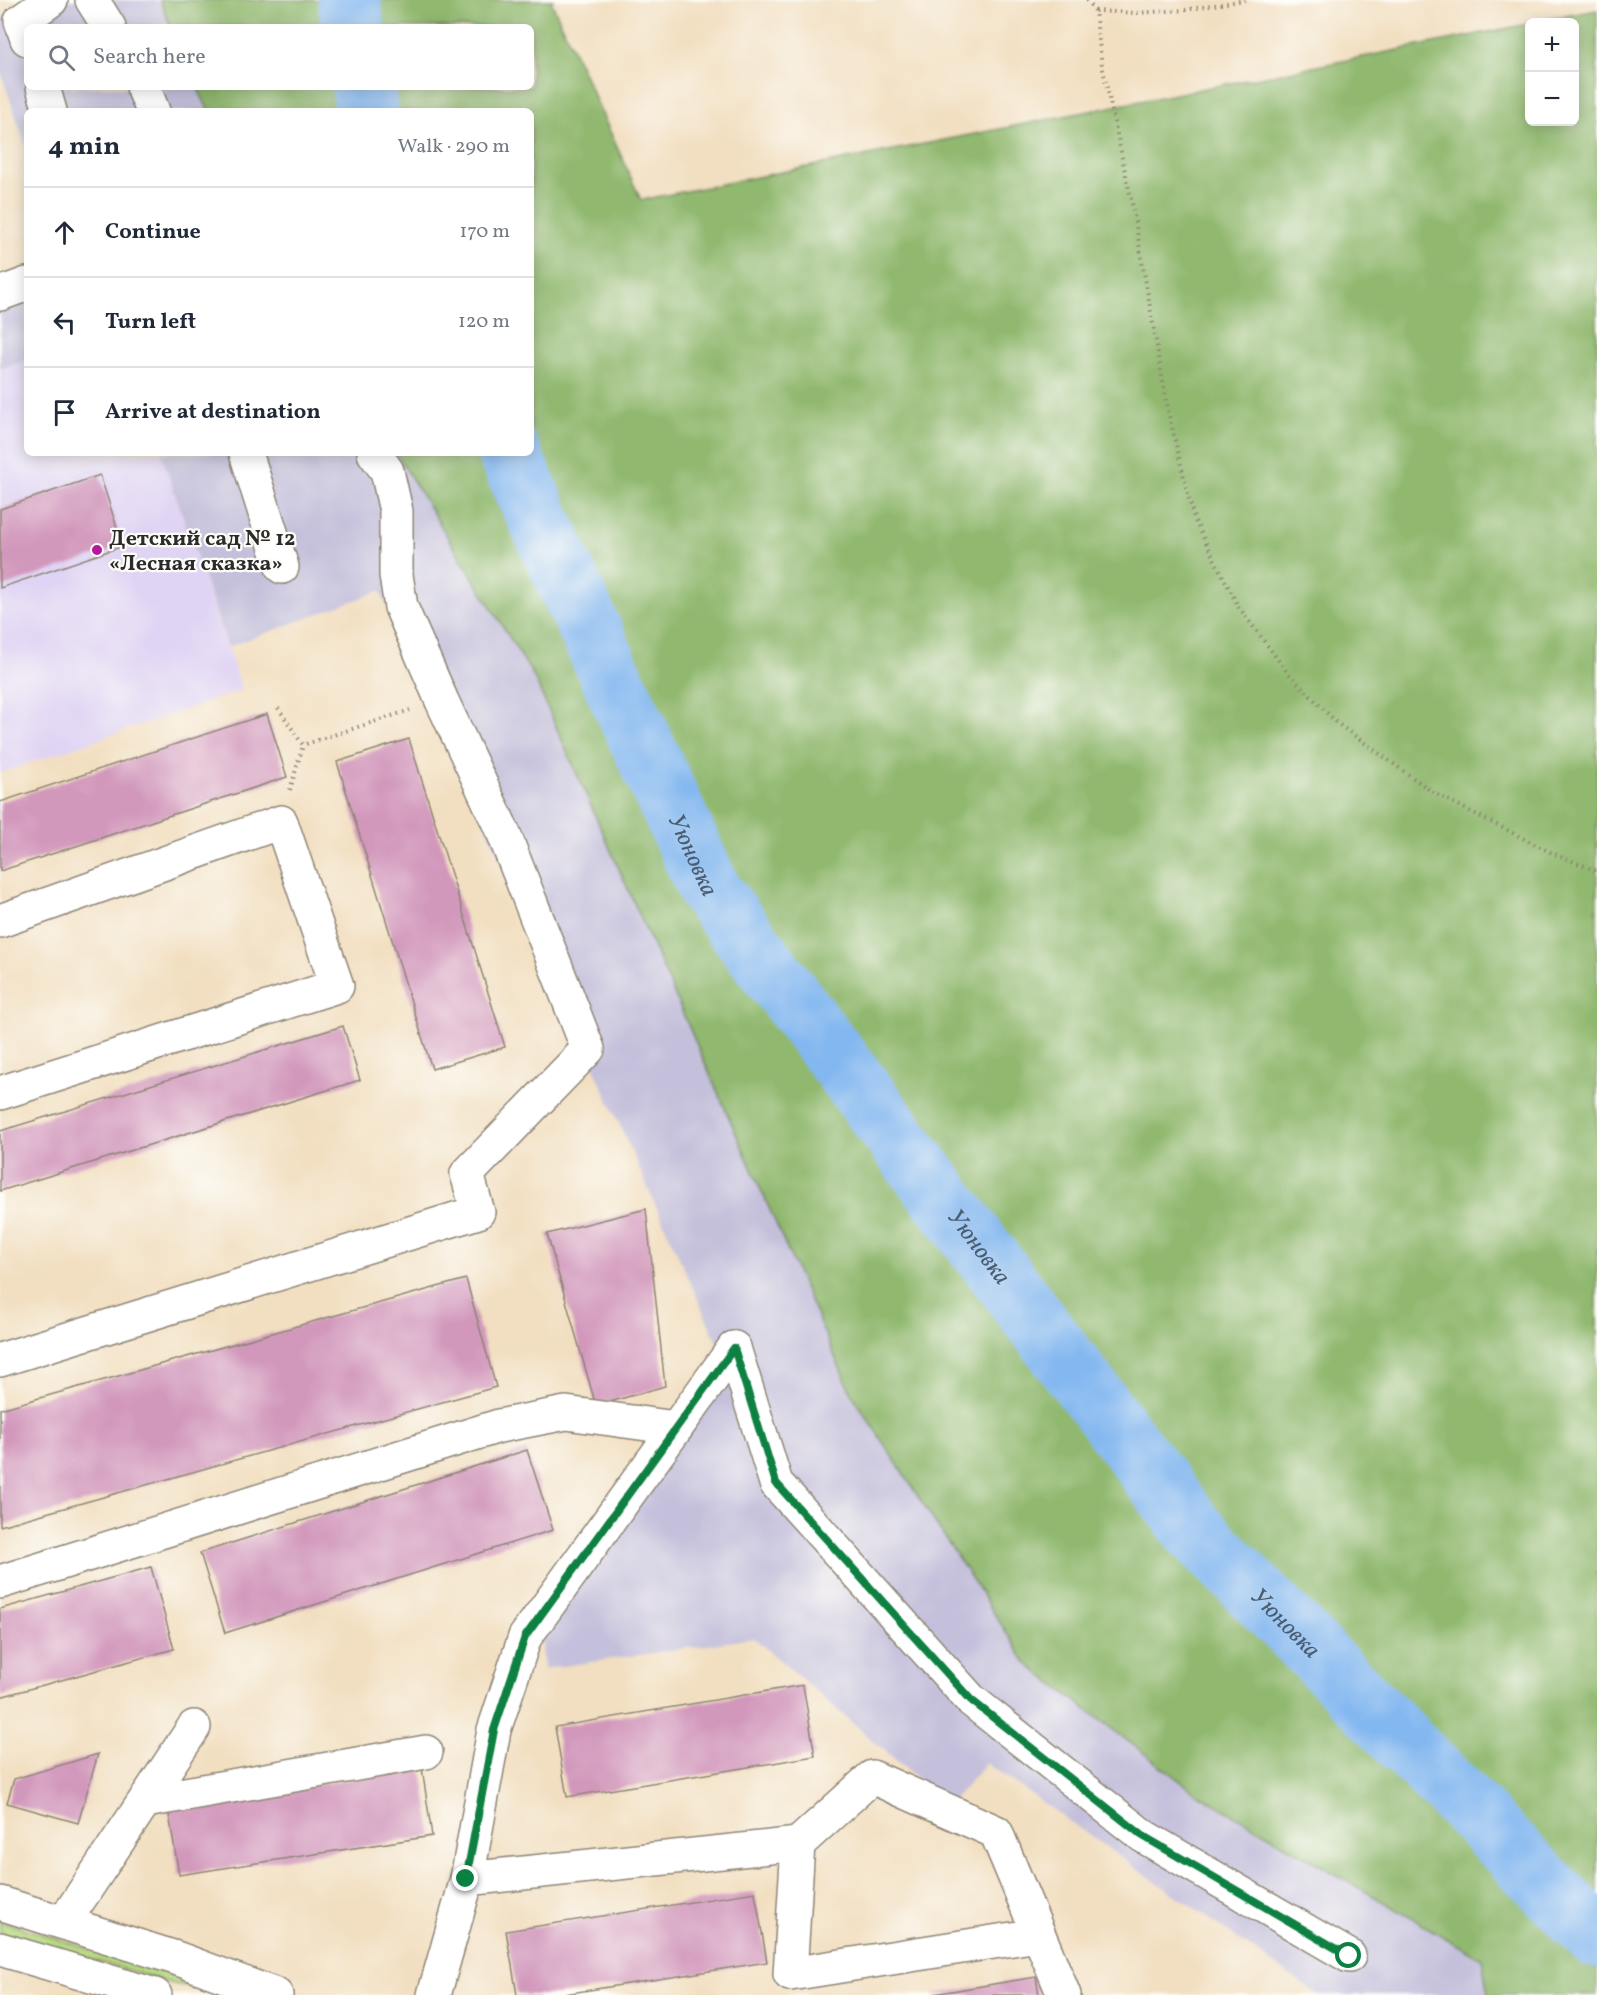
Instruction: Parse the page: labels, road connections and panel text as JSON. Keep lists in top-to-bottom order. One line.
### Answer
{"water":["Уюновка"],"places":["Детский сад № 12 «Лесная сказка»"],"page":{"map_buttons":["+","−"],"search":"Search here","heading":["4 min","Walk · 290 m"],"list":[["Continue","170 m"],["Turn left","120 m"],"Arrive at destination"]}}
